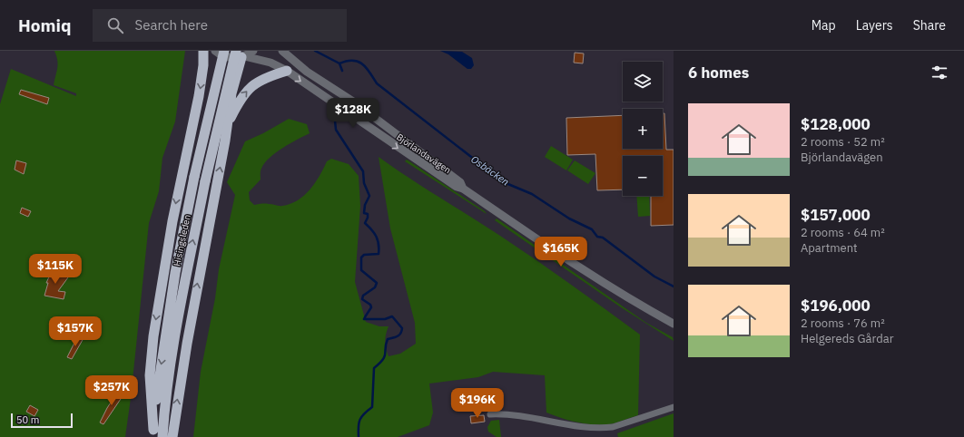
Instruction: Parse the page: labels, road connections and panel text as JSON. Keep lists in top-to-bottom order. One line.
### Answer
{"streets":{"highway":["Hisingsleden"],"street":["Björlandavägen"]},"crossings":[["Björlandavägen","Hisingsleden"]],"water":["Osbäcken"],"scale_bar":"50 m","page":{"header":"Homiq","search":"Search here","nav":["Map","Layers","Share"],"heading":"6 homes","map_buttons":["+","−"],"list":[{"name":"$128,000","note":"2 rooms · 52 m² · Björlandavägen"},{"name":"$157,000","note":"2 rooms · 64 m² · Apartment"},{"name":"$196,000","note":"2 rooms · 76 m² · Helgereds Gårdar"}],"price":["$128K","$165K","$115K","$157K","$257K","$196K"],"scale":"50 m"}}
